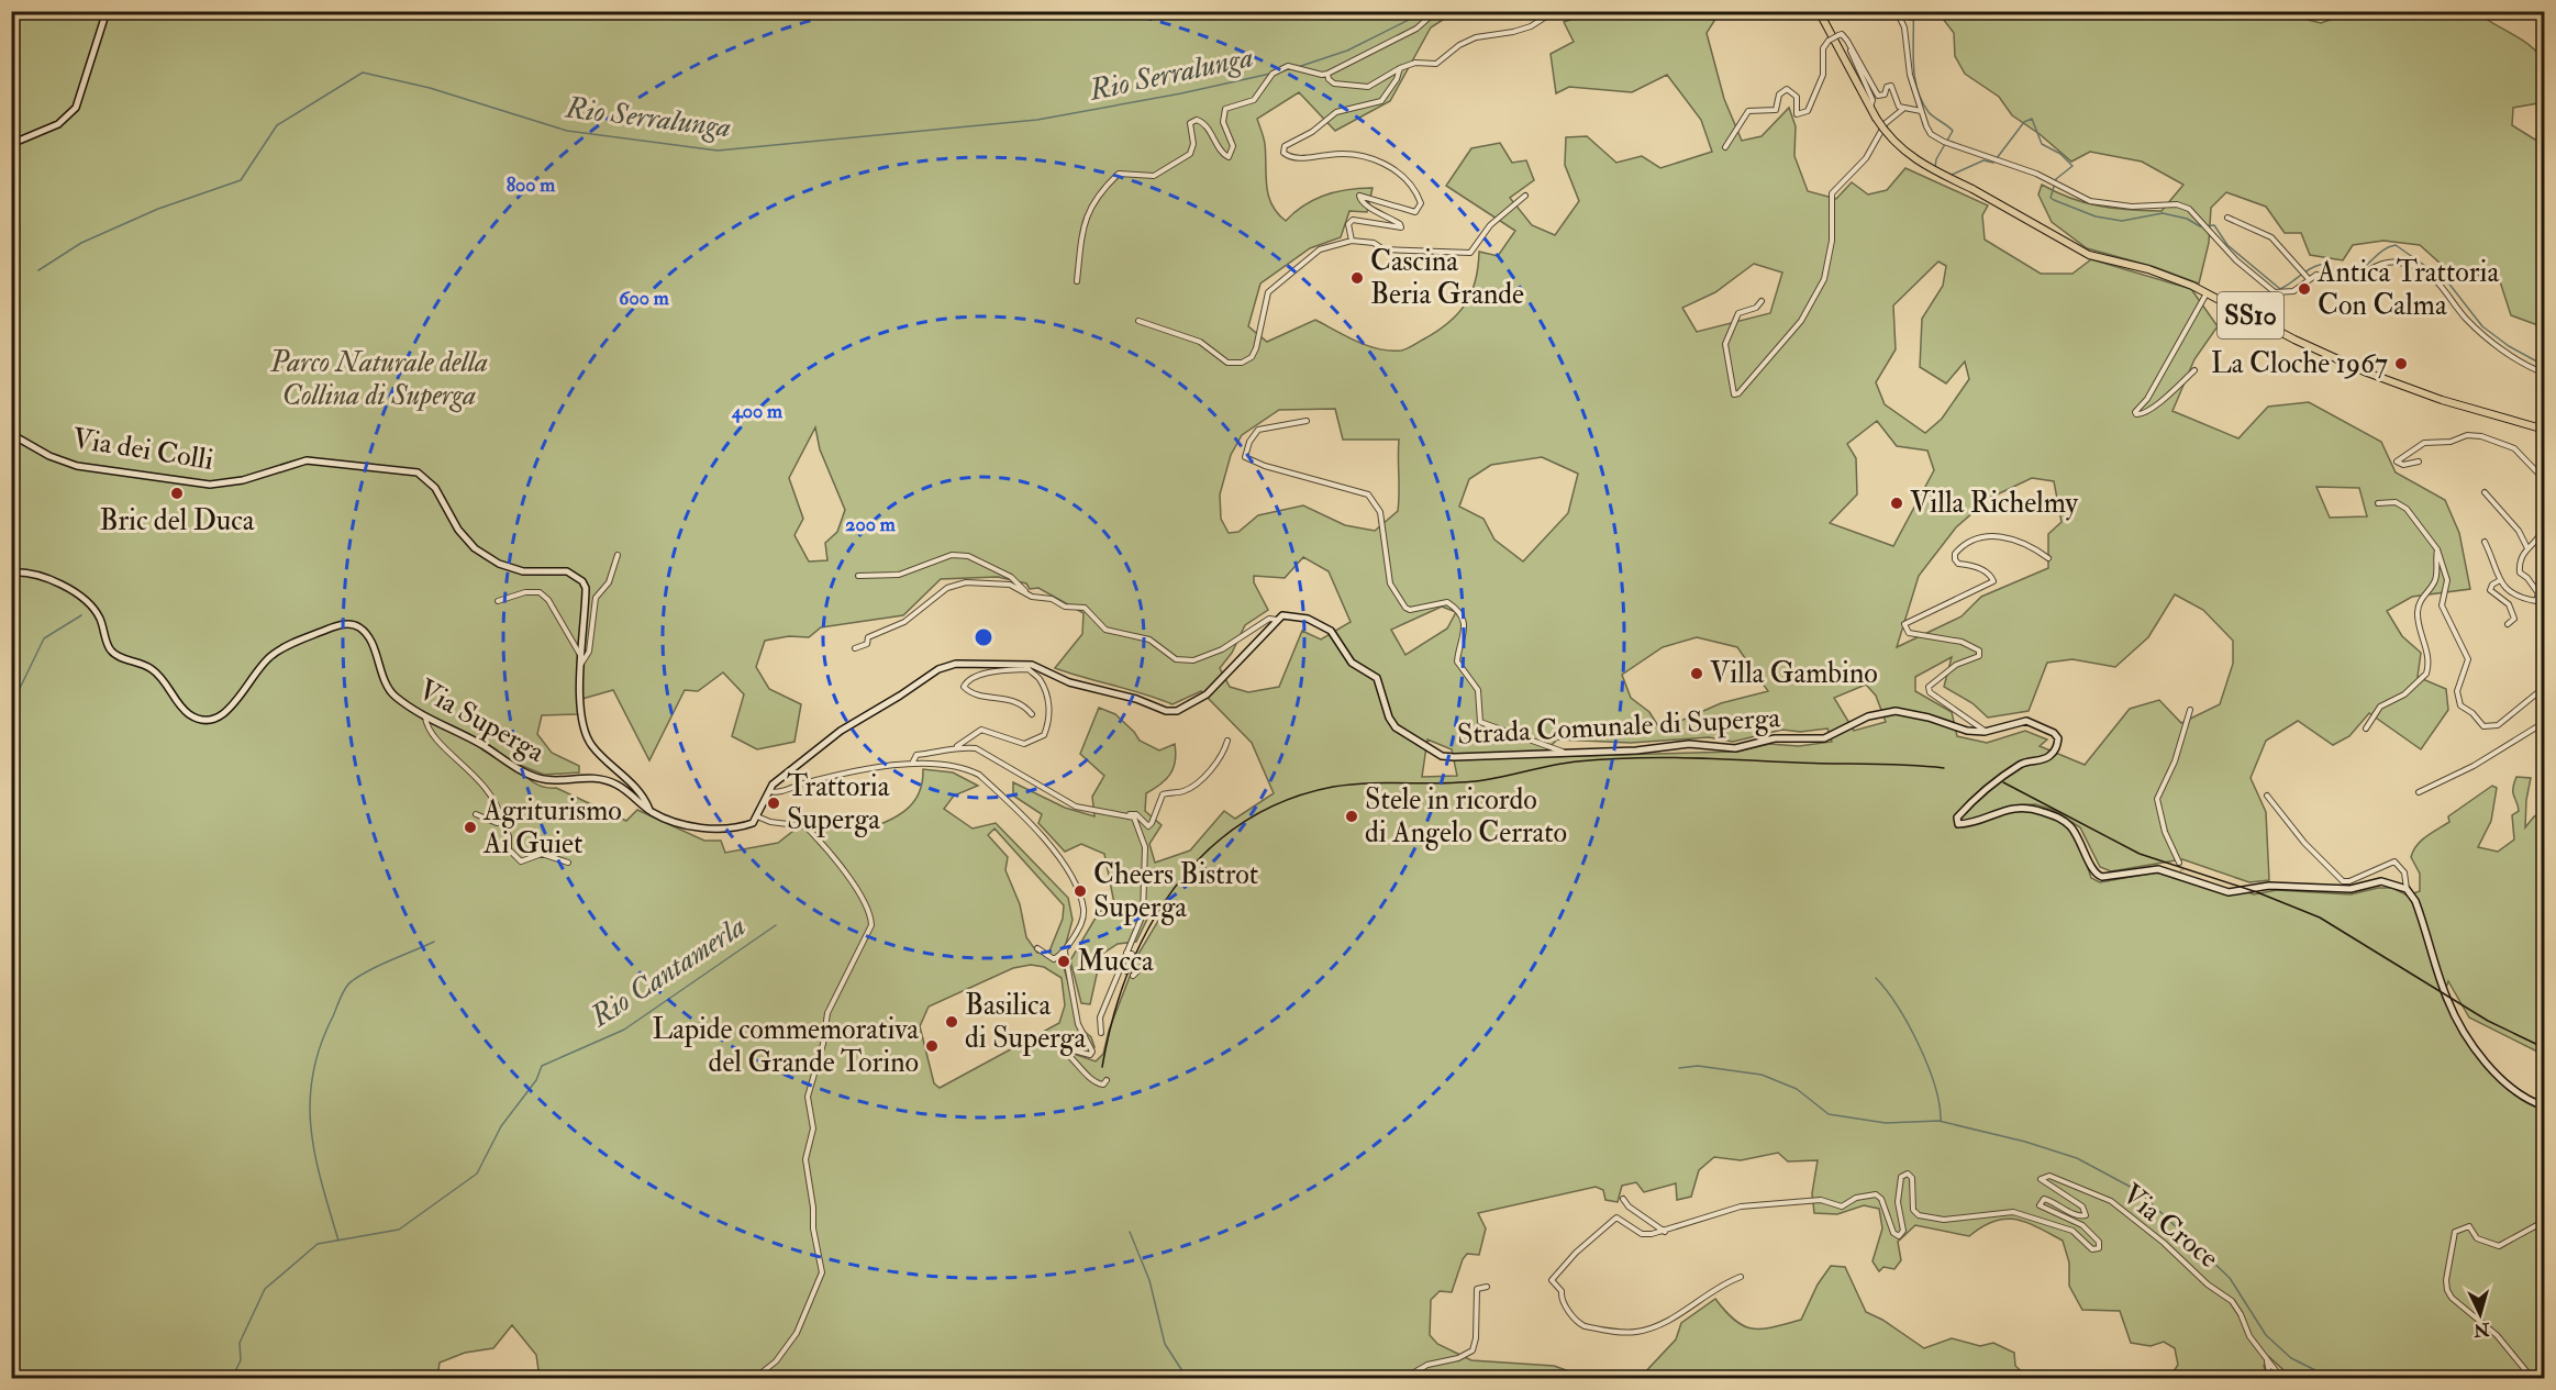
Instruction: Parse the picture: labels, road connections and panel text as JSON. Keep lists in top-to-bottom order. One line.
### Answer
{"streets":{"main road":["SS10"],"street":["Via dei Colli","Via Superga","Strada Comunale di Superga","Via Croce"]},"crossings":[["Via dei Colli","Via Superga"]],"water":["Rio Serralunga","Rio Cantamerla"],"parks":["Parco Naturale della Collina di Superga"],"places":["Cascina Beria Grande","Antica Trattoria Con Calma","La Cloche 1967","Bric del Duca","Villa Richelmy","Villa Gambino","Trattoria Superga","Stele in ricordo di Angelo Cerrato","Agriturismo Ai Guiet","Cheers Bistrot Superga","Mucca","Basilica di Superga","Lapide commemorativa del Grande Torino"],"north":"bottom","rings":["800 m","600 m","400 m","200 m"]}
